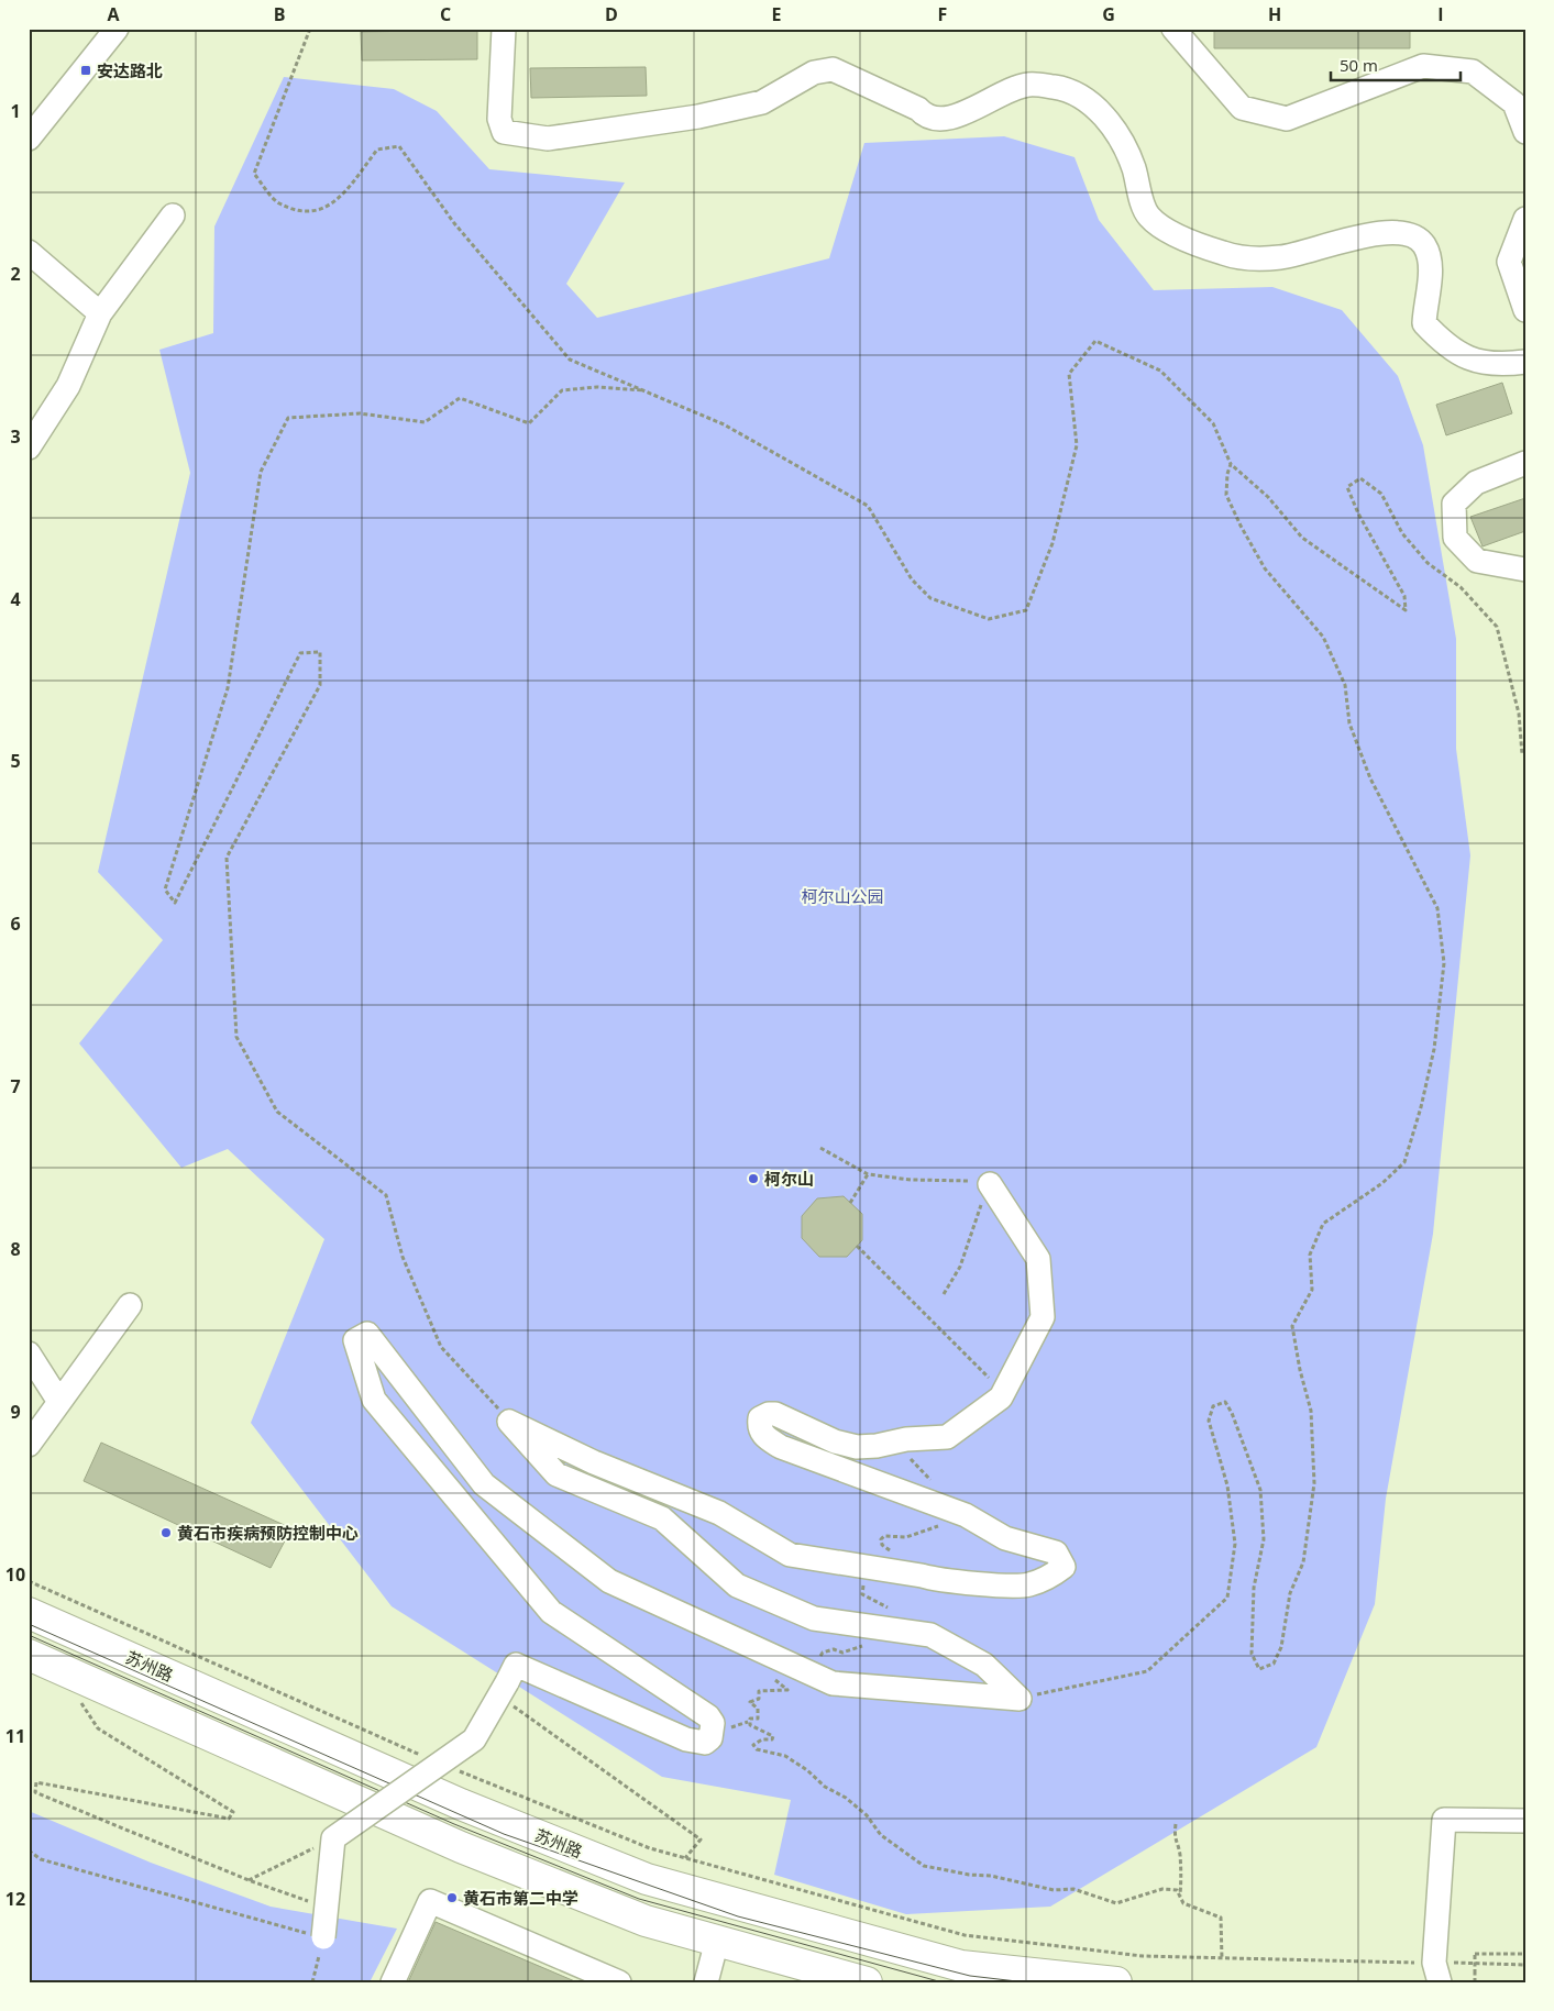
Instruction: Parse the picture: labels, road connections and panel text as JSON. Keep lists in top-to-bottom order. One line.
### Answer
{"streets":{"main road":["苏州路"]},"parks":["柯尔山公园"],"places":{"transit":["安达路北"],"other":["柯尔山","黄石市疾病预防控制中心","黄石市第二中学"]},"scale_bar":"50 m","grid":{"columns":["A","B","C","D","E","F","G","H","I"],"rows":["1","2","3","4","5","6","7","8","9","10","11","12"]}}
